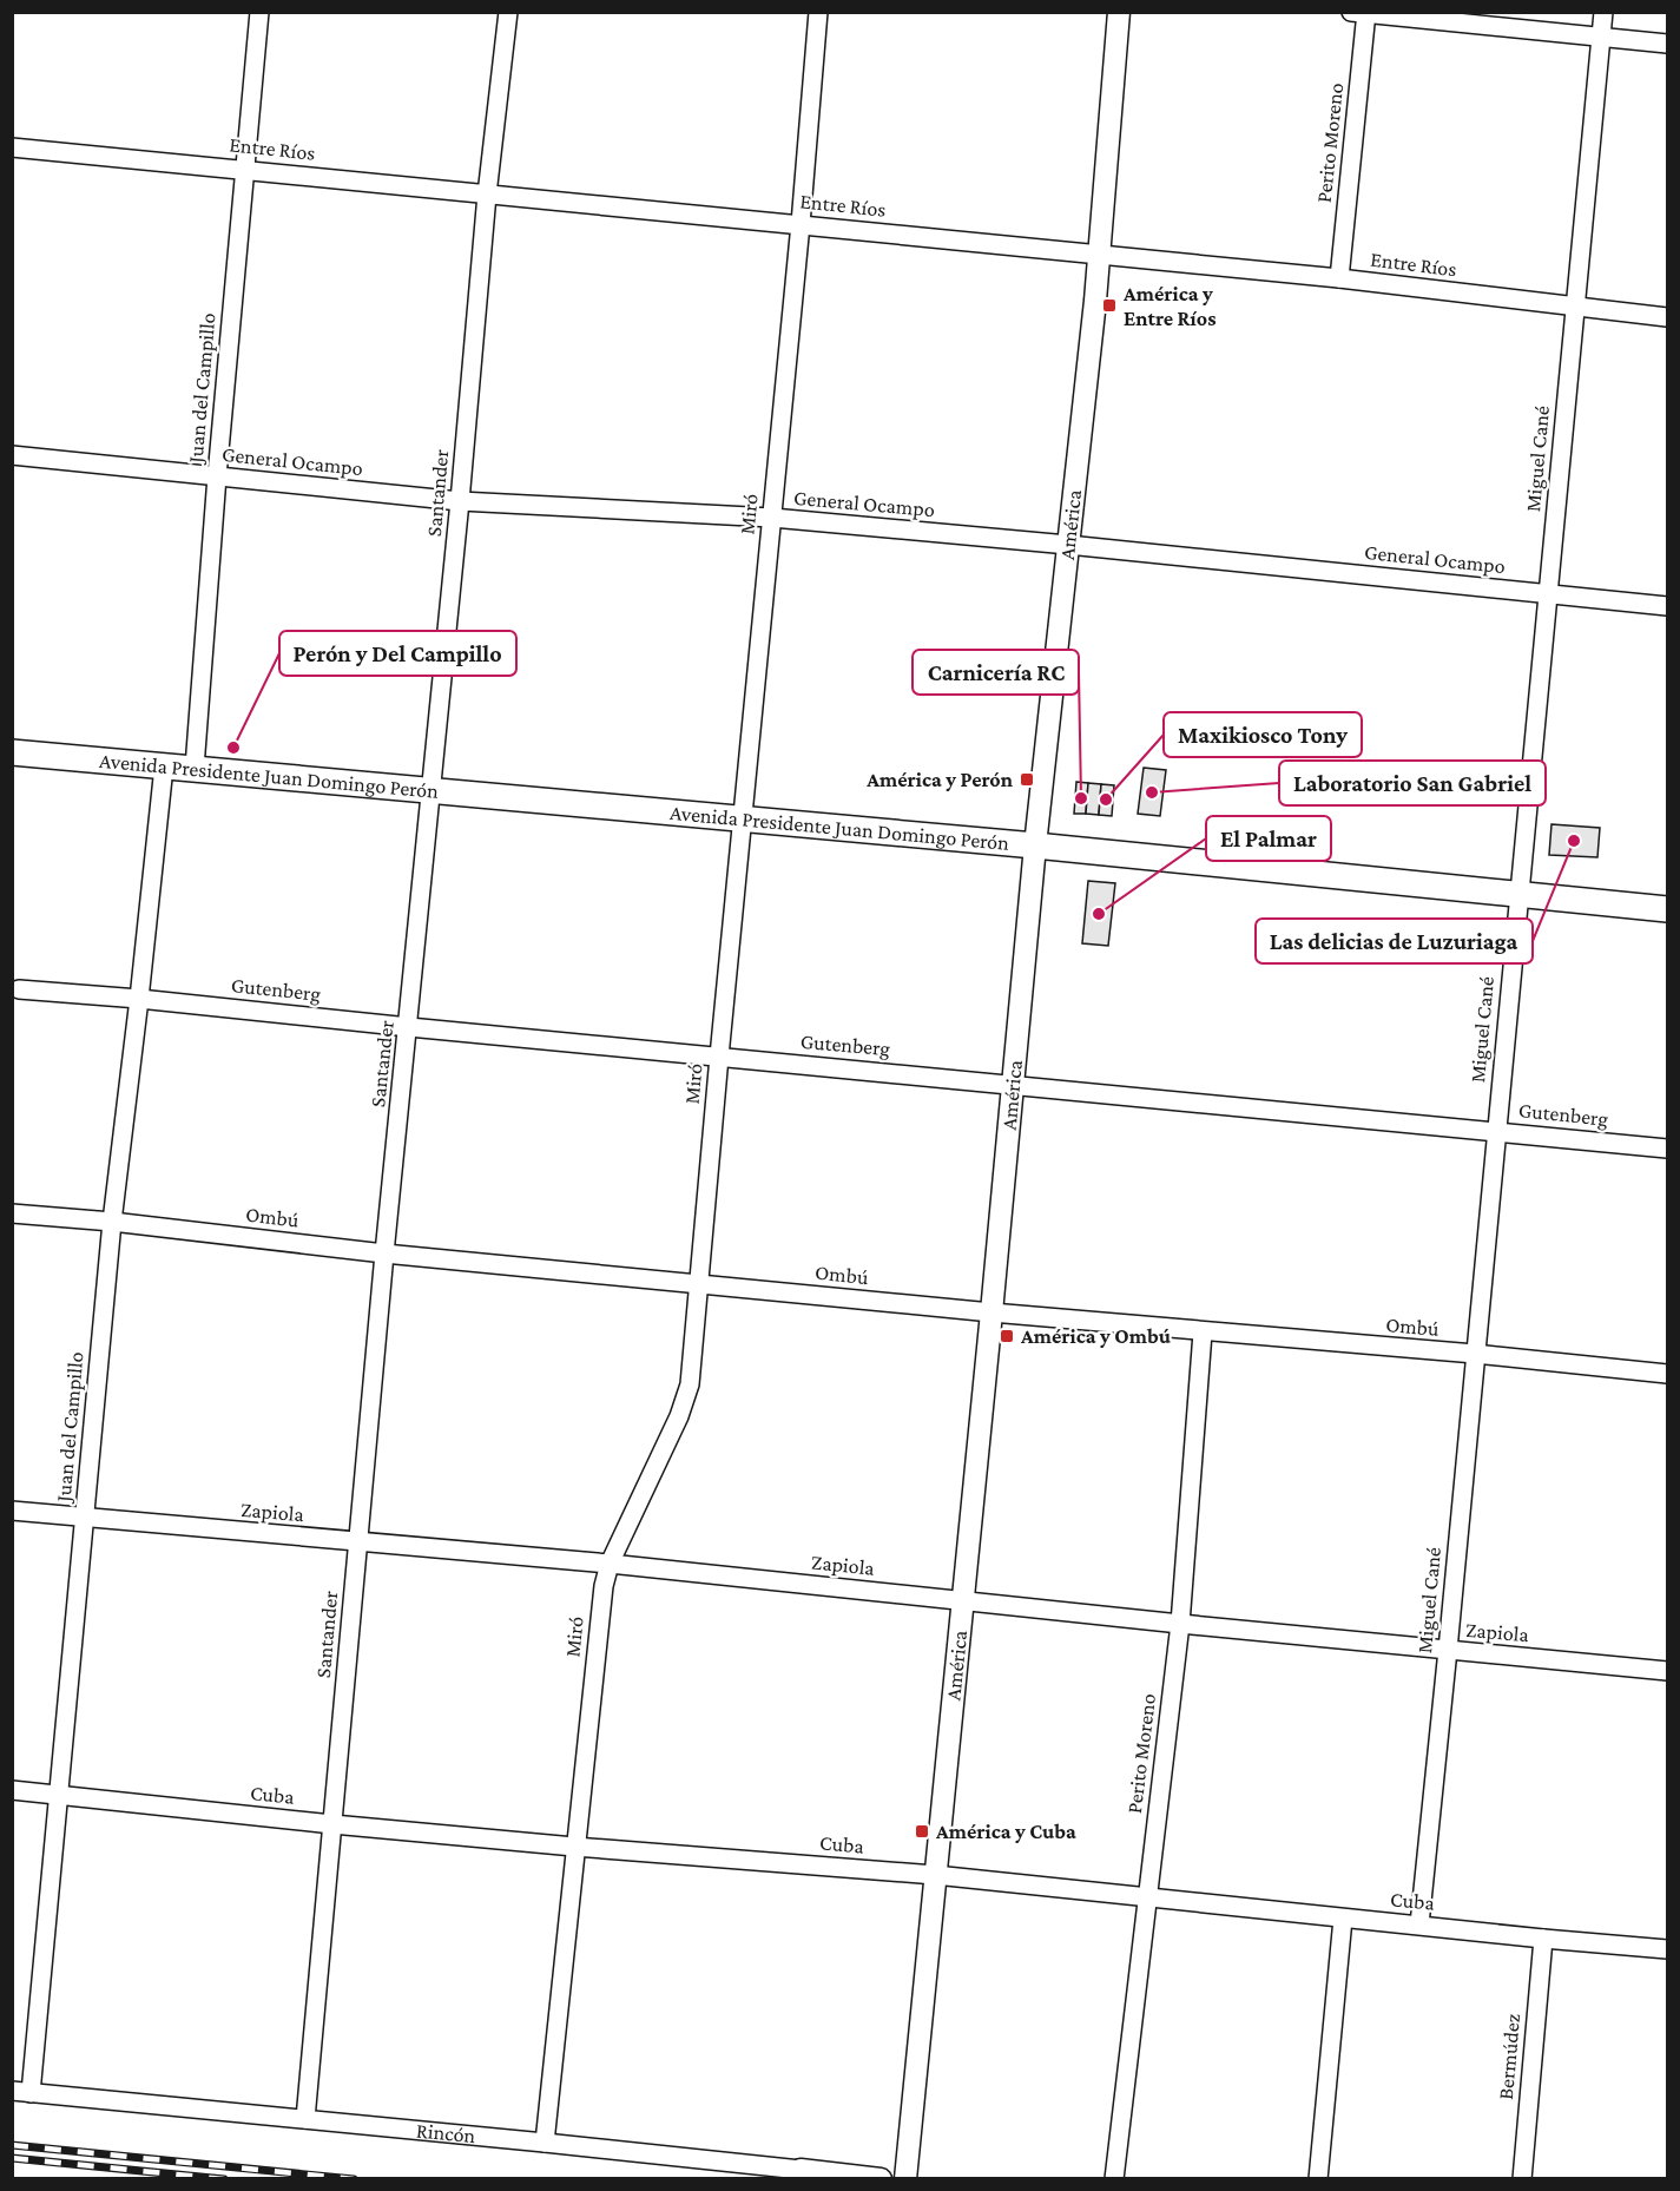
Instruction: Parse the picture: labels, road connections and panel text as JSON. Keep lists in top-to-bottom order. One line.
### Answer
{"streets":{"main road":["Avenida Presidente Juan Domingo Perón"],"street":["Perito Moreno","Entre Ríos","Juan del Campillo","Miguel Cané","General Ocampo","Santander","Miró","América","Gutenberg","Ombú","Zapiola","Cuba","Bermúdez","Rincón"]},"crossings":[["Perito Moreno","Entre Ríos"],["Perito Moreno","Ombú"],["Perito Moreno","Zapiola"],["Perito Moreno","Cuba"],["Entre Ríos","Juan del Campillo"],["Entre Ríos","Miguel Cané"],["Entre Ríos","Santander"],["Entre Ríos","Miró"],["Entre Ríos","América"],["Juan del Campillo","General Ocampo"],["Juan del Campillo","Avenida Presidente Juan Domingo Perón"],["Juan del Campillo","Gutenberg"],["Juan del Campillo","Ombú"],["Juan del Campillo","Zapiola"],["Juan del Campillo","Cuba"],["Juan del Campillo","Rincón"],["Miguel Cané","General Ocampo"],["Miguel Cané","Avenida Presidente Juan Domingo Perón"],["Miguel Cané","Gutenberg"],["Miguel Cané","Ombú"],["Miguel Cané","Zapiola"],["Miguel Cané","Cuba"],["General Ocampo","Santander"],["General Ocampo","Miró"],["General Ocampo","América"],["Santander","Avenida Presidente Juan Domingo Perón"],["Santander","Gutenberg"],["Santander","Ombú"],["Santander","Zapiola"],["Santander","Cuba"],["Santander","Rincón"],["Miró","Avenida Presidente Juan Domingo Perón"],["Miró","Gutenberg"],["Miró","Ombú"],["Miró","Zapiola"],["Miró","Cuba"],["Miró","Rincón"],["América","Avenida Presidente Juan Domingo Perón"],["América","Gutenberg"],["América","Ombú"],["América","Zapiola"],["América","Cuba"],["Cuba","Bermúdez"]],"places":{"transit":["América y Entre Ríos","América y Perón","América y Ombú","América y Cuba"],"other":["Perón y Del Campillo","Laboratorio San Gabriel","Carnicería RC","Maxikiosco Tony","Las delicias de Luzuriaga","El Palmar"]}}
